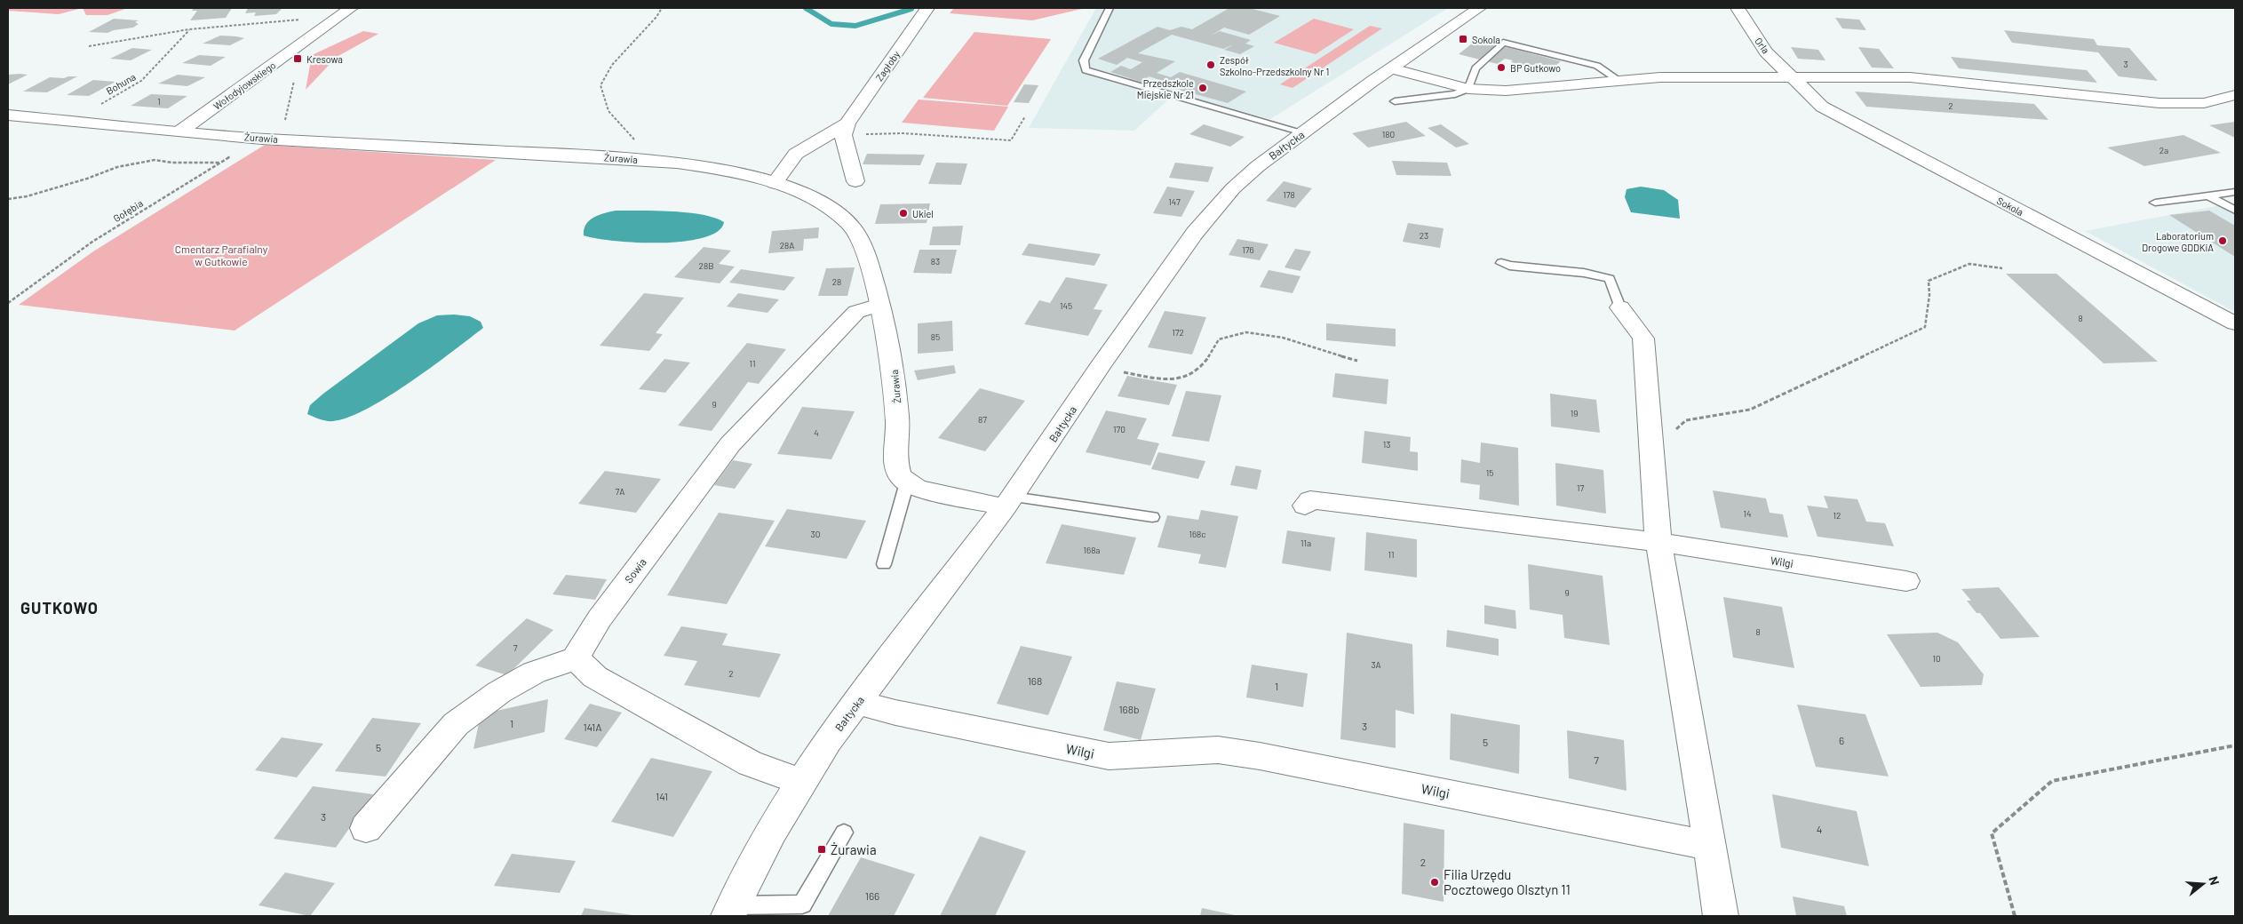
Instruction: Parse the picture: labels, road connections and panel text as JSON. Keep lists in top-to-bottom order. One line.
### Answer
{"streets":{"street":["Orla","Zagłoby","Wołodyjowskiego","Żurawia","Bałtycka","Sokola","Wilgi","Sowia"],"path":["Bohuna","Gołębia"]},"crossings":[["Orla","Sokola"],["Zagłoby","Żurawia"],["Bohuna","Żurawia"],["Wołodyjowskiego","Żurawia"],["Żurawia","Gołębia"],["Żurawia","Sowia"],["Bałtycka","Wilgi"]],"districts":["GUTKOWO"],"parks":["Cmentarz Parafialny w Gutkowie"],"places":{"transit":["Sokola","Kresowa","Żurawia"],"other":["Zespół Szkolno-Przedszkolny Nr 1","BP Gutkowo","Przedszkole Miejskie Nr 21","Ukiel","Laboratorium Drogowe GDDKiA","Filia Urzędu Pocztowego Olsztyn 11"]},"house_numbers":["3","1","2","180","2a","178","147","23","28A","176","83","28B","28","145","8","172","85","11","9","19","87","170","4","13","15","17","7A","14","12","30","168c","11a","168a","11","9","8","7","10","3A","2","168","1","168b","1","3","141A","6","5","5","7","141","3","4","2","166"],"north":"right"}
